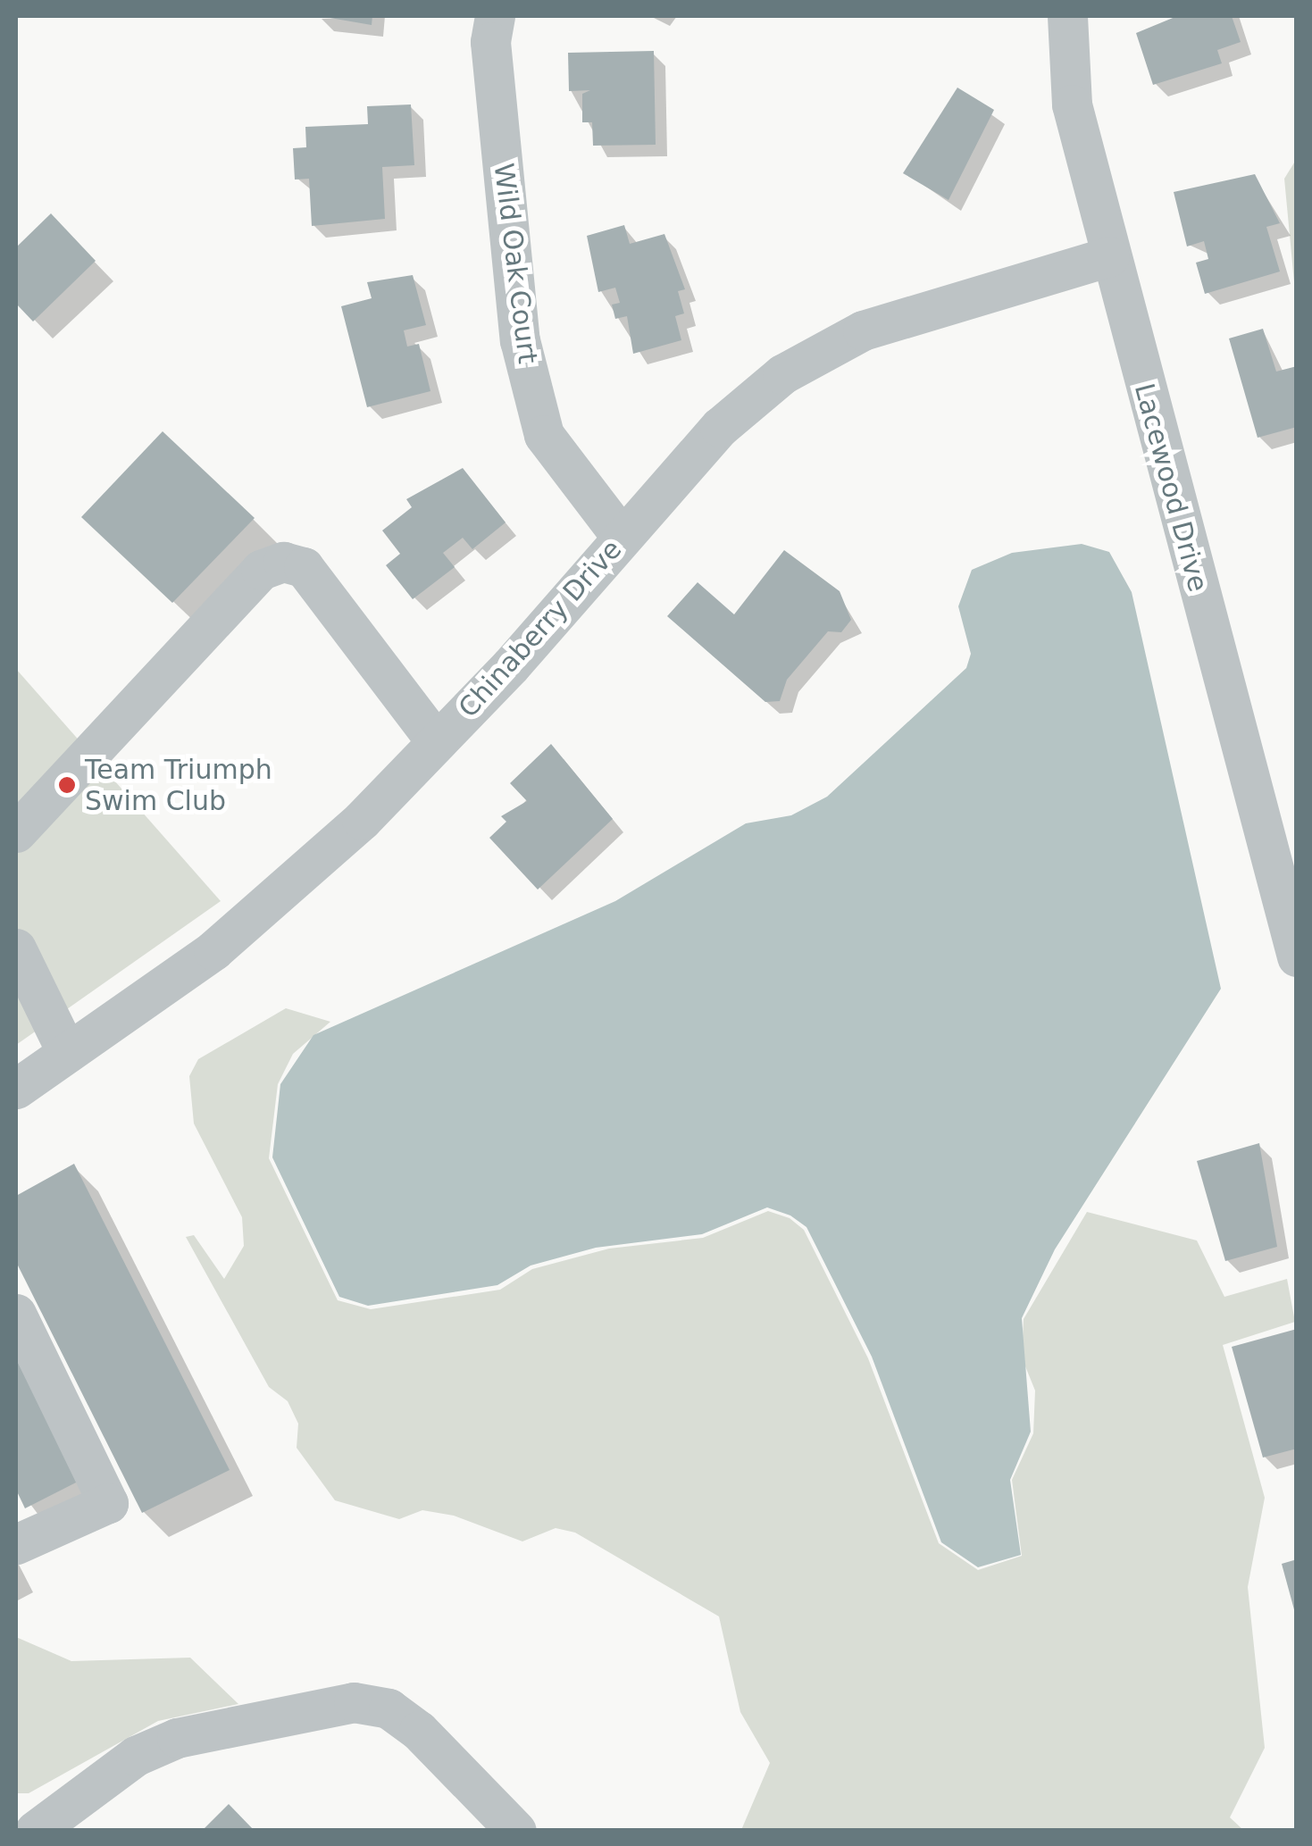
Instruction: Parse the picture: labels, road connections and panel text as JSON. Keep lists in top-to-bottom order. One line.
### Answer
{"streets":{"street":["Wild Oak Court","Lacewood Drive","Chinaberry Drive"]},"crossings":[["Wild Oak Court","Chinaberry Drive"],["Lacewood Drive","Chinaberry Drive"]],"places":["Team Triumph Swim Club"]}
